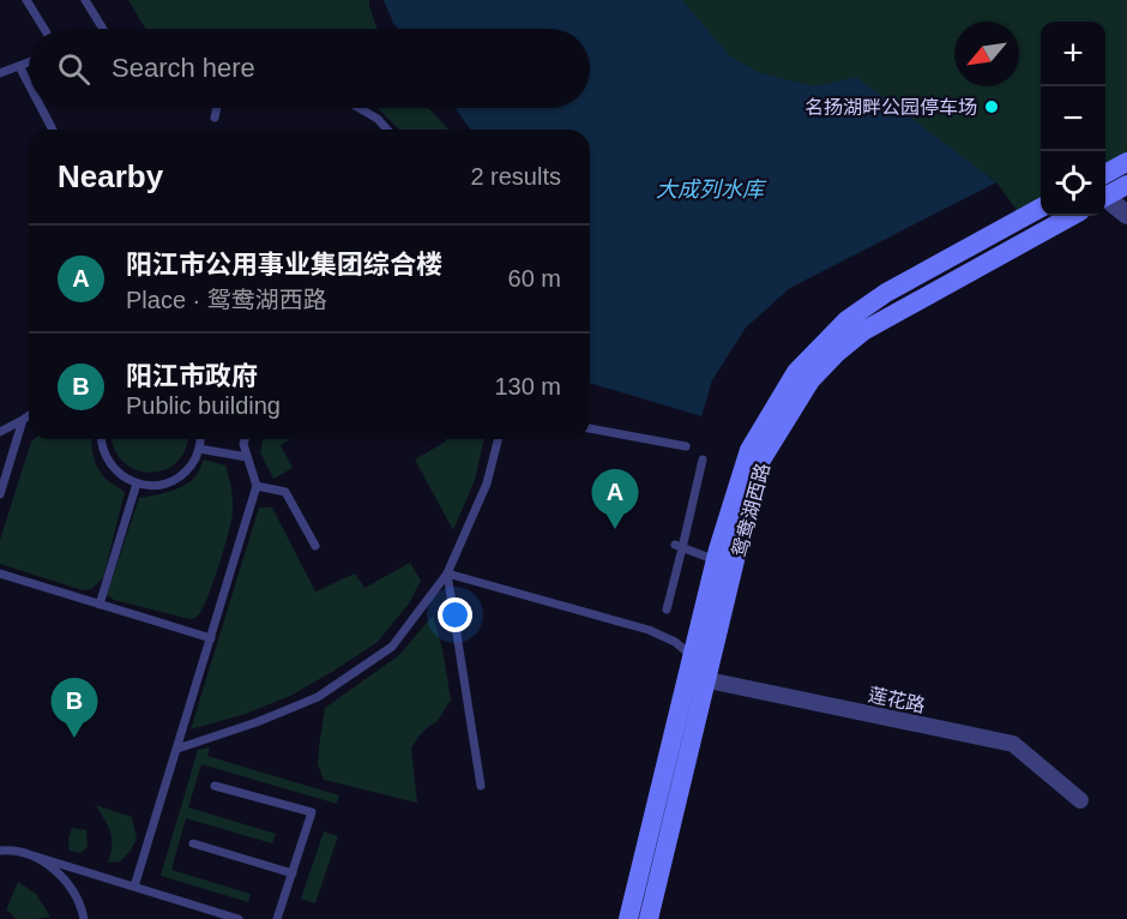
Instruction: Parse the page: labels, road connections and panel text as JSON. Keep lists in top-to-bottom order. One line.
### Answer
{"streets":{"main road":["鸳鸯湖西路"],"street":["莲花路"]},"crossings":[["鸳鸯湖西路","莲花路"]],"water":["大成列水库"],"places":["名扬湖畔公园停车场"],"north":"bottom left","page":{"map_buttons":["+","−"],"search":"Search here","heading":["Nearby","2 results"],"list":[{"mark":"A","name":"阳江市公用事业集团综合楼","note":"Place · 鸳鸯湖西路","value":"60 m"},{"mark":"B","name":"阳江市政府","note":"Public building","value":"130 m"}],"pins":["A","B"]}}
